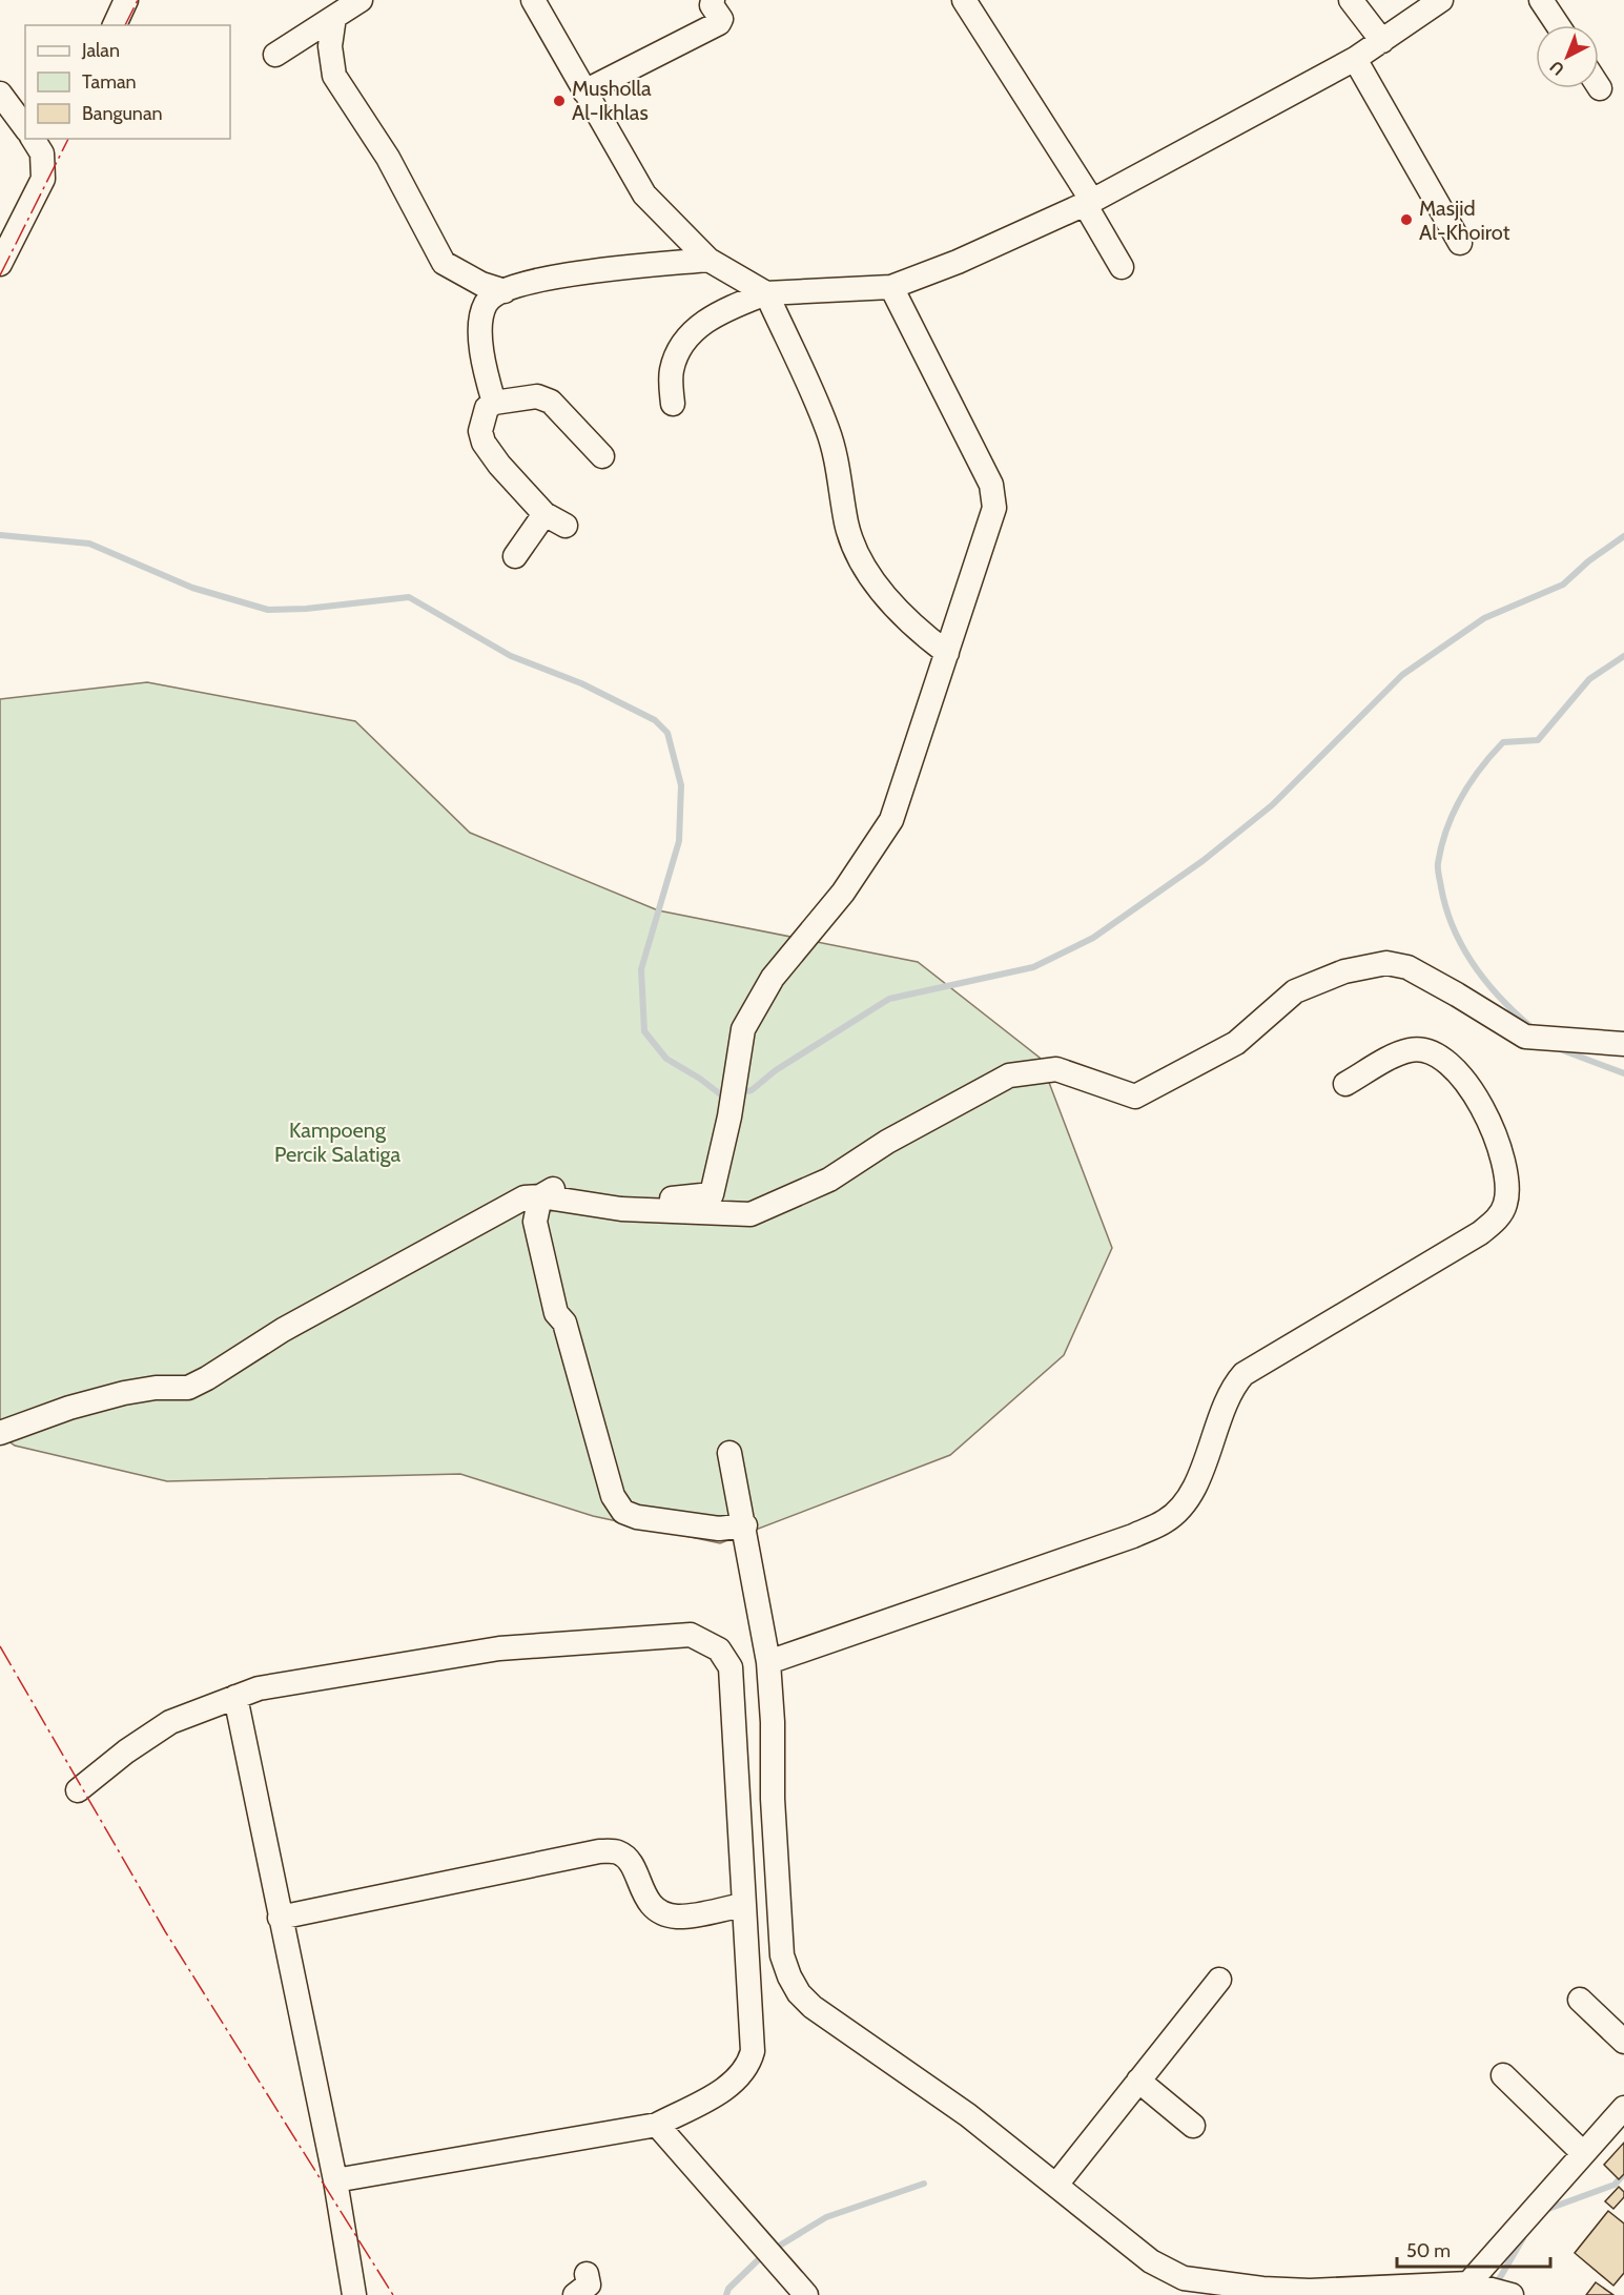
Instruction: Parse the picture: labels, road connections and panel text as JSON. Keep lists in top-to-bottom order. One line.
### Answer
{"parks":["Kampoeng Percik Salatiga"],"places":["Musholla Al-Ikhlas","Masjid Al-Khoirot"],"legend":["Jalan","Taman","Bangunan"],"scale_bar":"50 m","north":"bottom left"}
